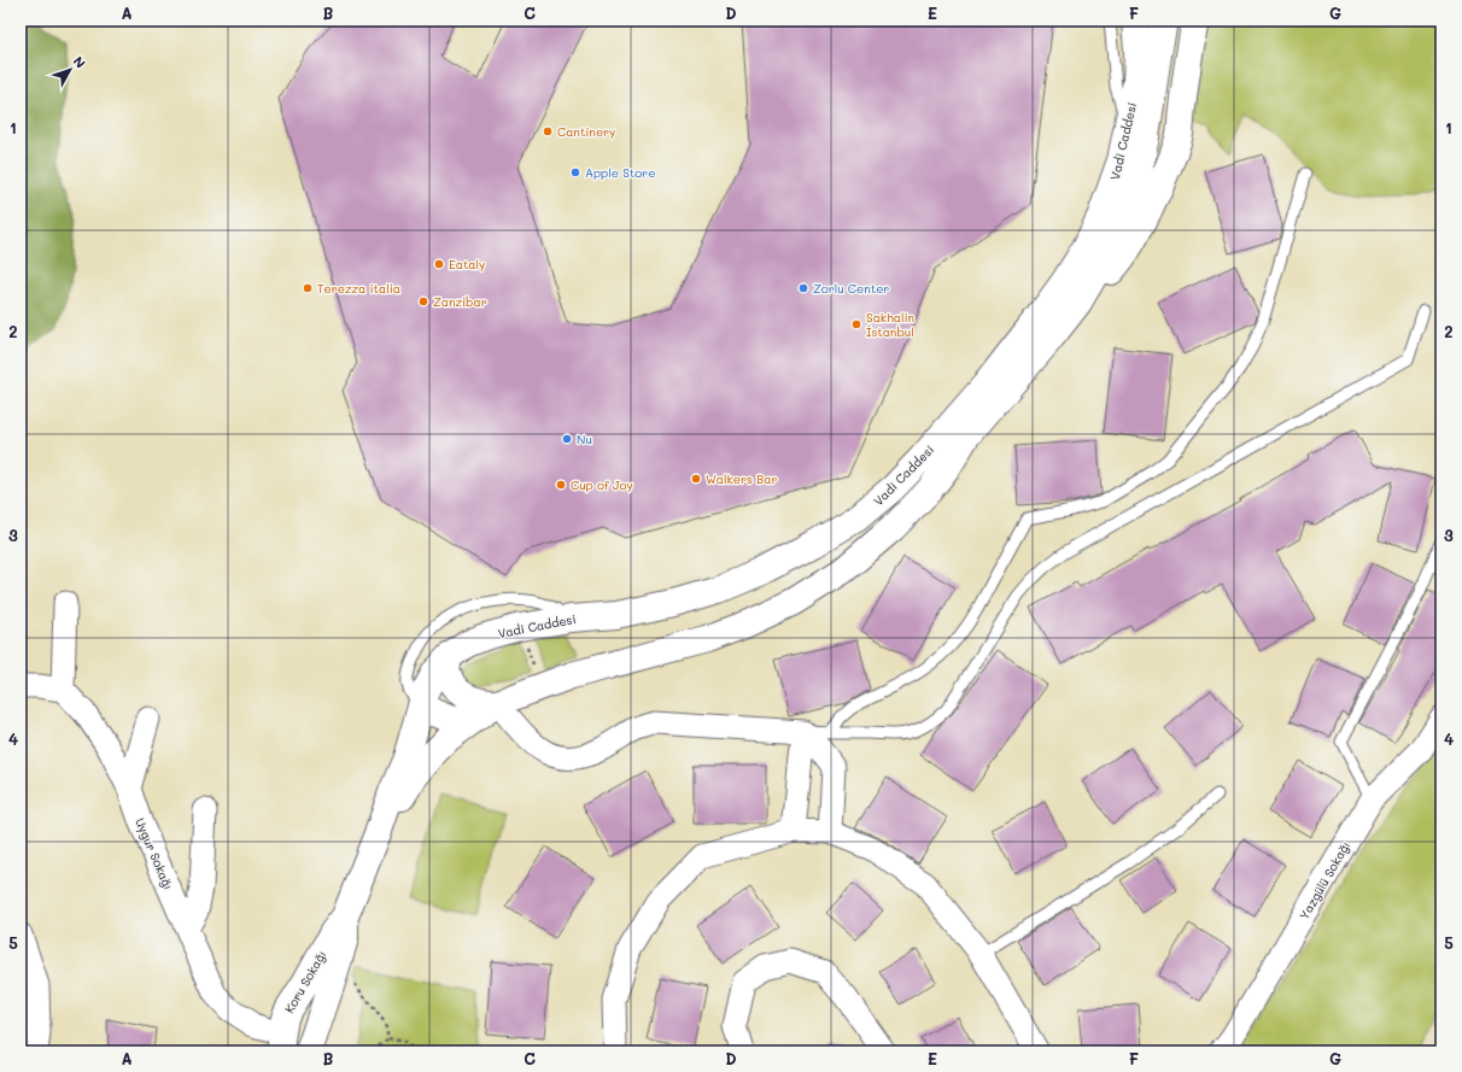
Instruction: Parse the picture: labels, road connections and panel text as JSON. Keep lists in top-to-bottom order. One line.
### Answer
{"streets":{"main road":["Vadi Caddesi","Koru Sokağı"],"street":["Uygur Sokağı","Yazgülü Sokağı"]},"crossings":[["Vadi Caddesi","Koru Sokağı"],["Uygur Sokağı","Koru Sokağı"]],"places":["Cantinery","Apple Store","Eataly","Terezza italia","Zorlu Center","Zanzibar","Sakhalin İstanbul","Nu","Walkers Bar","Cup of Joy"],"north":"top right","grid":{"columns":["A","B","C","D","E","F","G"],"rows":["1","2","3","4","5"]}}
